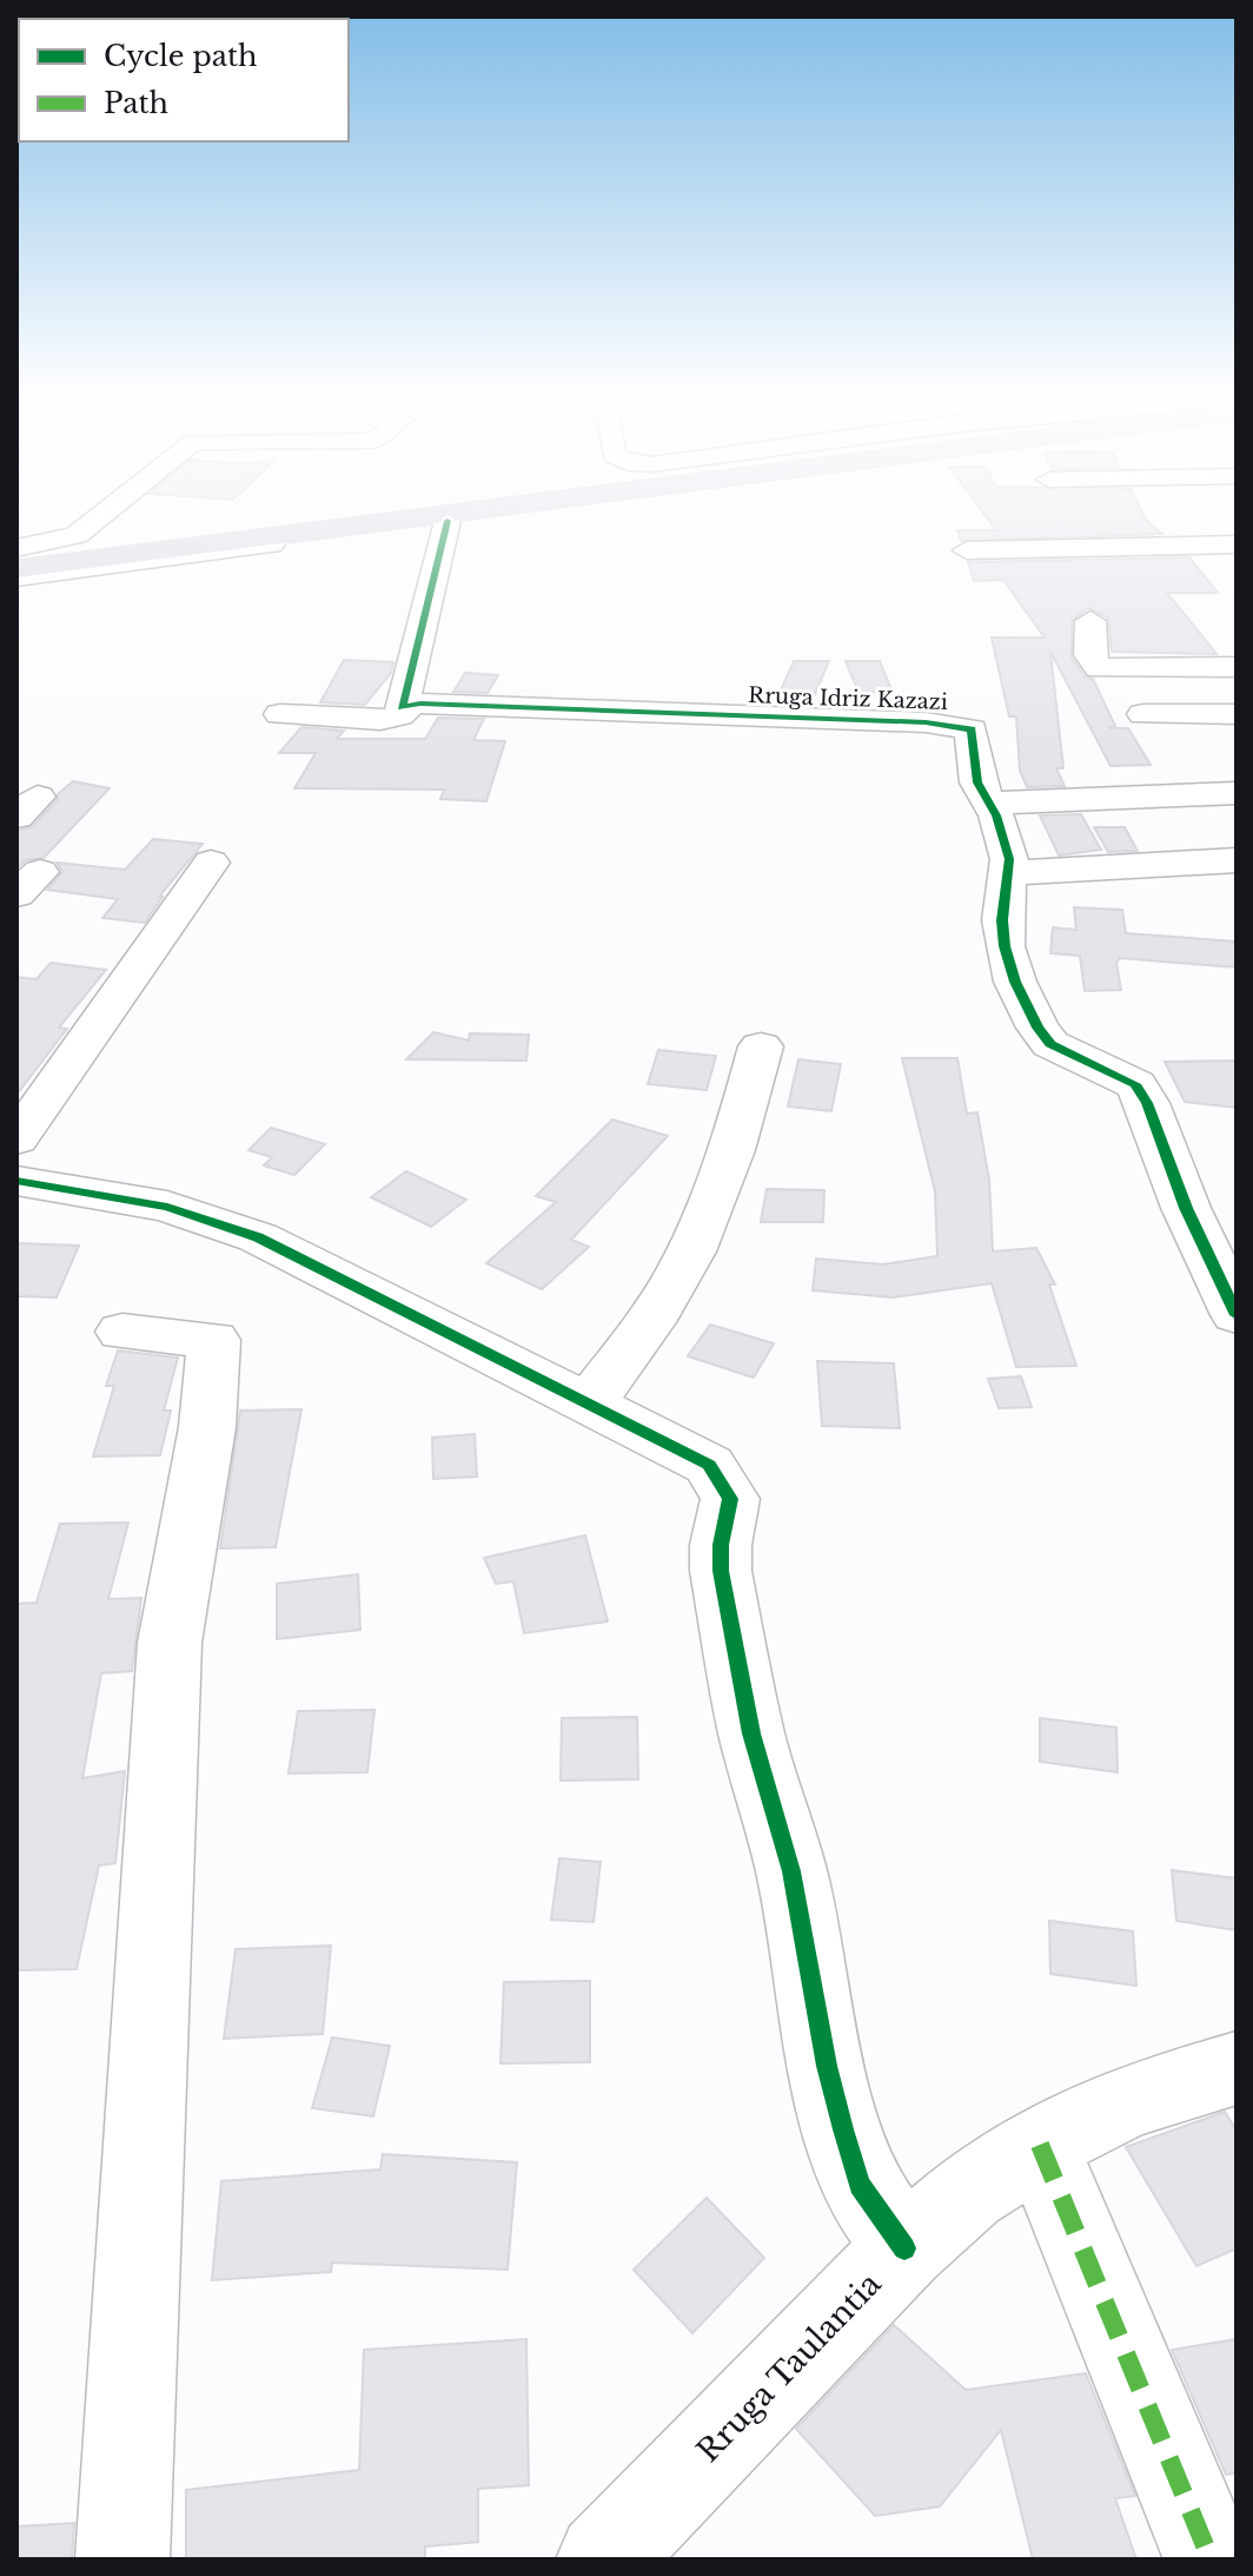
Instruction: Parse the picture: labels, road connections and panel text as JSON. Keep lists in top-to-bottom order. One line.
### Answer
{"streets":{"street":["Rruga Idriz Kazazi","Rruga Taulantia"]},"legend":["Cycle path","Path"]}
